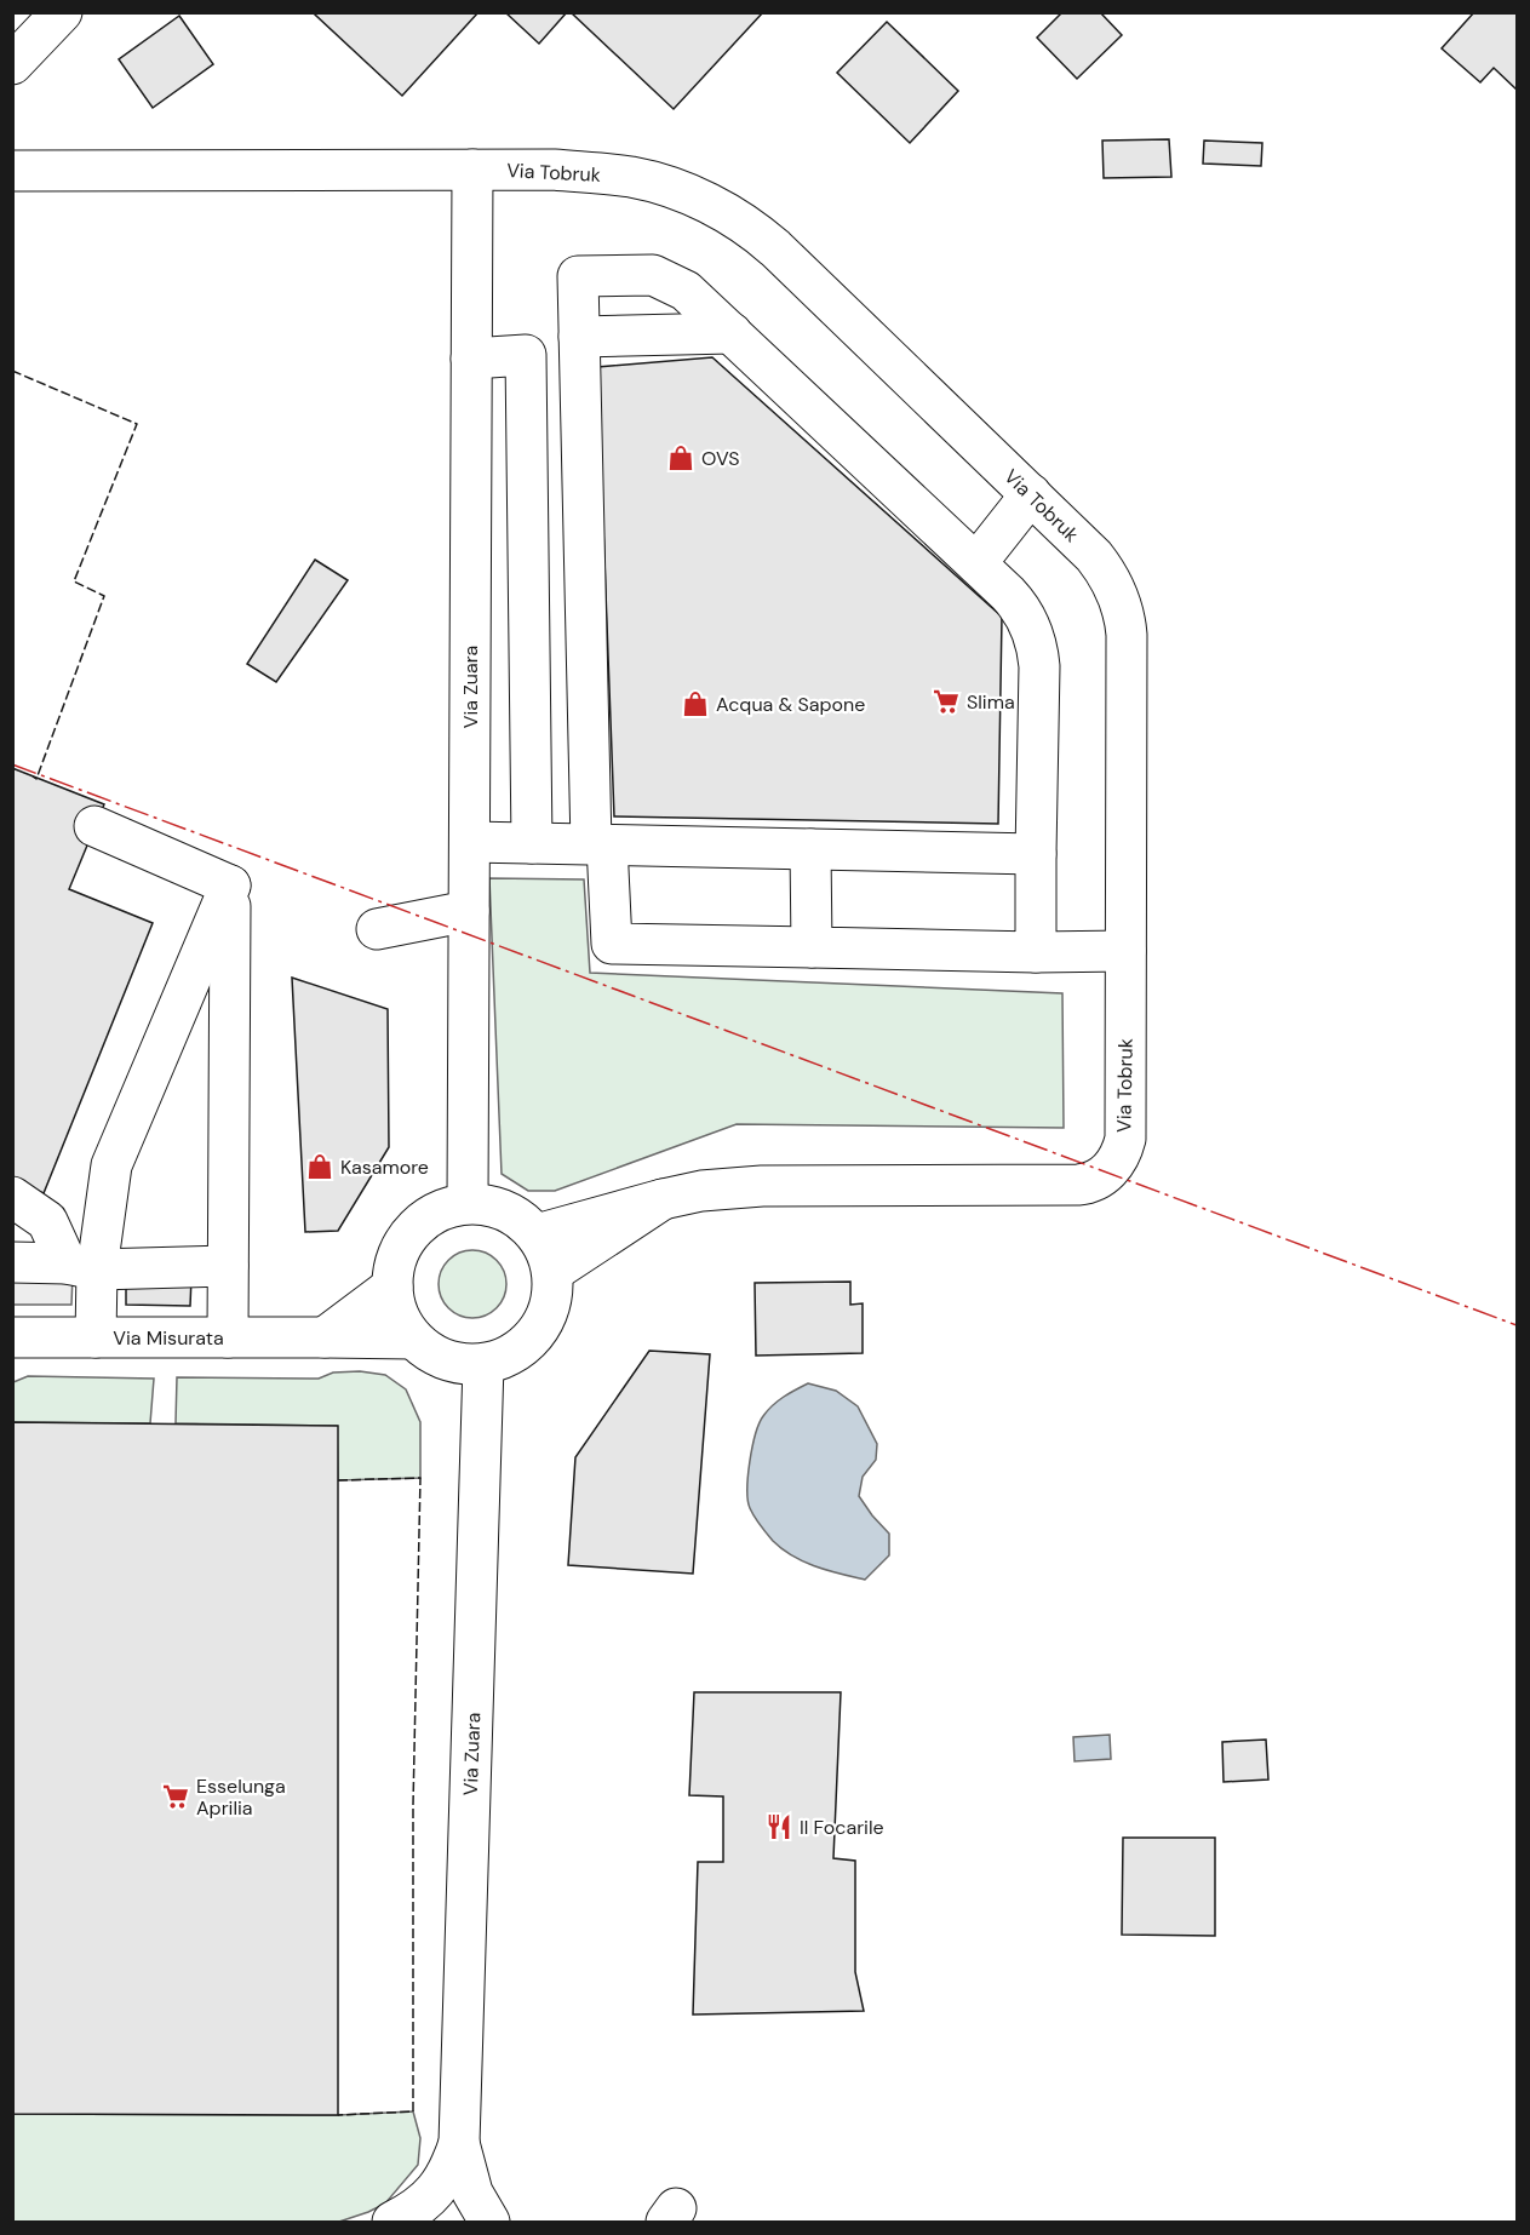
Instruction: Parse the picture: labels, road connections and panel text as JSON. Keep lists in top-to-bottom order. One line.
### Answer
{"streets":{"street":["Via Tobruk","Via Zuara","Via Misurata"]},"crossings":[["Via Tobruk","Via Zuara"],["Via Tobruk","Via Misurata"],["Via Zuara","Via Misurata"]],"places":{"shop":["OVS","Acqua & Sapone","Kasamore"],"supermarket":["Slima","Esselunga Aprilia"],"restaurant":["Il Focarile"]}}
